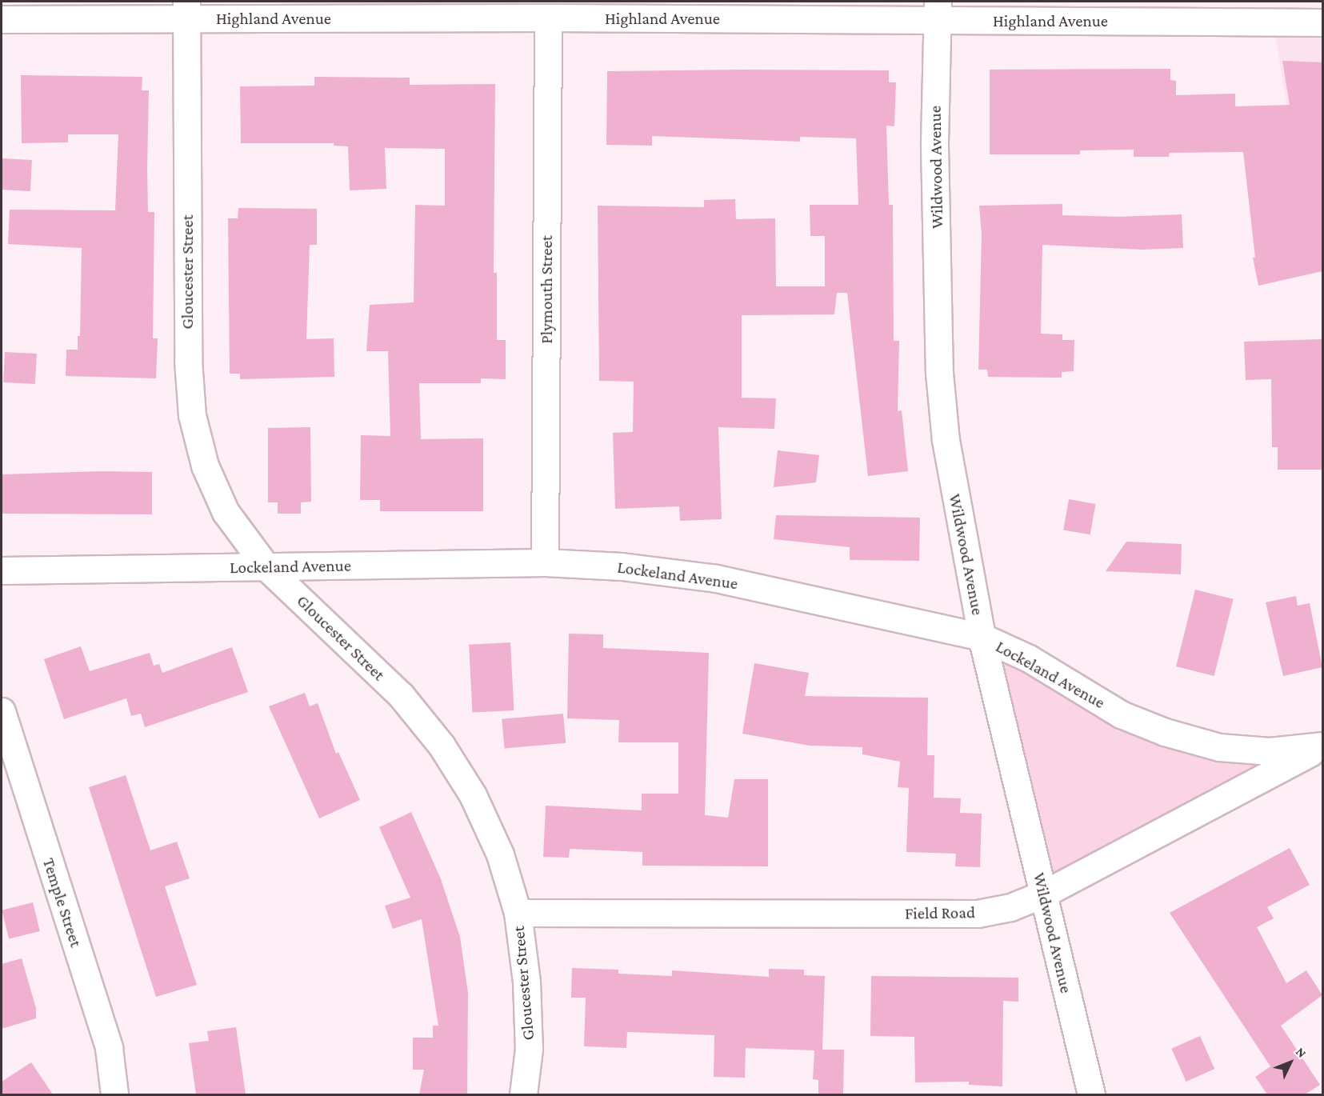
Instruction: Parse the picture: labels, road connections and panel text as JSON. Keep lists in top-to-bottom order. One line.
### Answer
{"streets":{"street":["Highland Avenue","Wildwood Avenue","Gloucester Street","Plymouth Street","Lockeland Avenue","Temple Street","Field Road"]},"crossings":[["Highland Avenue","Wildwood Avenue"],["Highland Avenue","Gloucester Street"],["Highland Avenue","Plymouth Street"],["Wildwood Avenue","Lockeland Avenue"],["Wildwood Avenue","Field Road"],["Gloucester Street","Lockeland Avenue"],["Gloucester Street","Field Road"],["Plymouth Street","Lockeland Avenue"],["Lockeland Avenue","Field Road"]],"north":"top right"}
